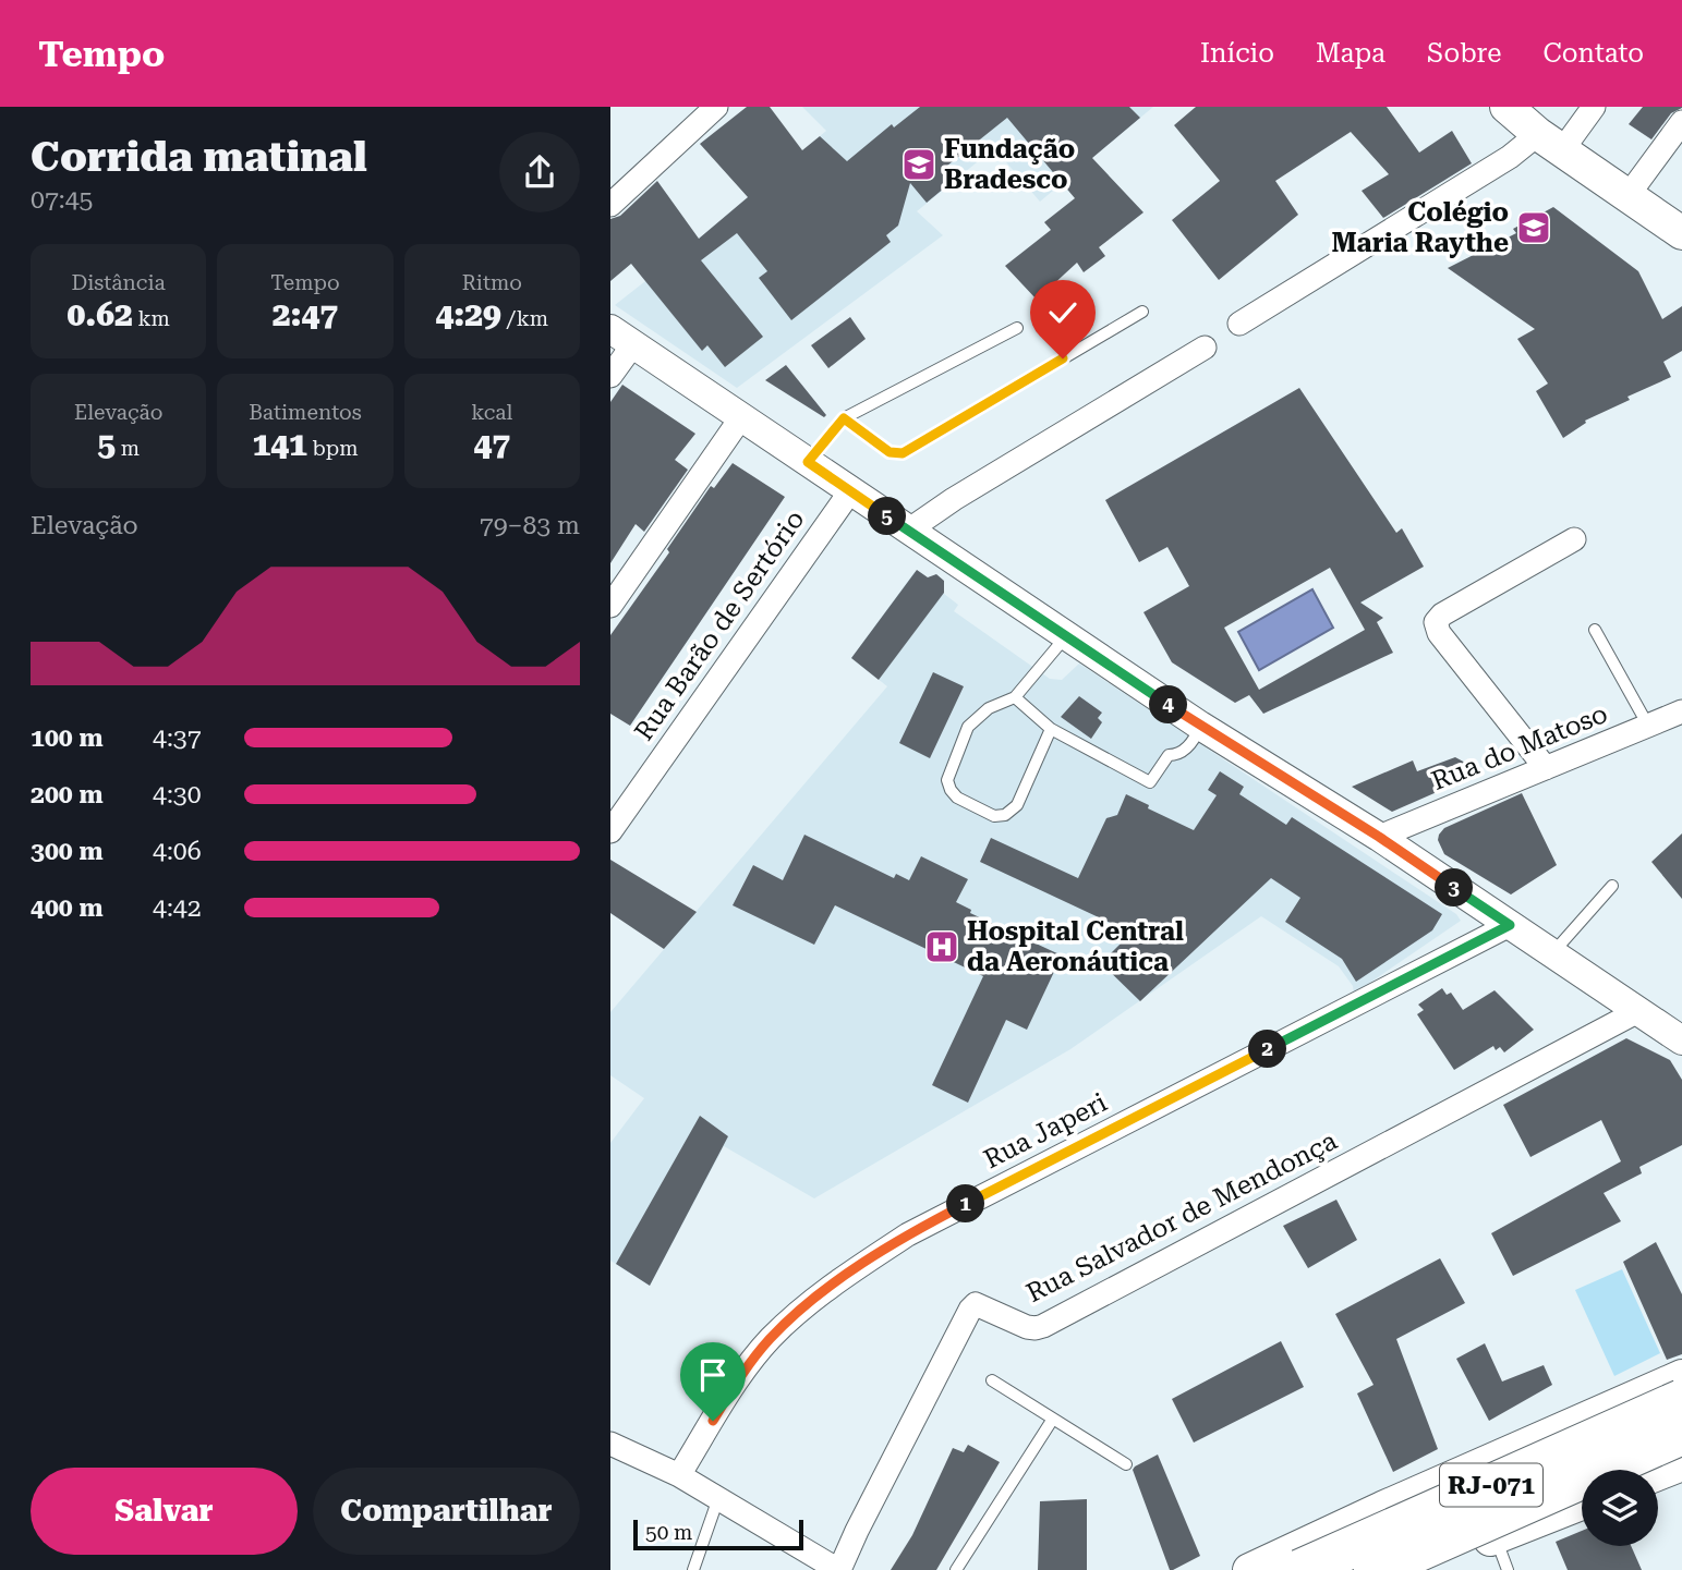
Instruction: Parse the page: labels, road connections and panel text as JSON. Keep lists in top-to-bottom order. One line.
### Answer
{"streets":{"highway":["RJ-071"],"street":["Rua Barão de Sertório","Rua do Matoso","Rua Japeri","Rua Salvador de Mendonça"]},"places":{"school or university":["Fundação Bradesco","Colégio Maria Raythe"],"hospital":["Hospital Central da Aeronáutica"]},"scale_bar":"50 m","page":{"header":"Tempo","nav":["Início","Mapa","Sobre","Contato"],"heading":["Corrida matinal","07:45"],"stats":[["Distância","0.62 km"],["Tempo","2:47"],["Ritmo","4:29 /km"],["Elevação","5 m"],["Batimentos","141 bpm"],["kcal","47"]],"chart":["Elevação","79–83 m"],"pins":["5","4","3","2","1"],"list":[{"name":"100 m","note":"4:37"},{"name":"200 m","note":"4:30"},{"name":"300 m","note":"4:06"},{"name":"400 m","note":"4:42"}],"buttons":["Salvar","Compartilhar"],"scale":"50 m"}}
